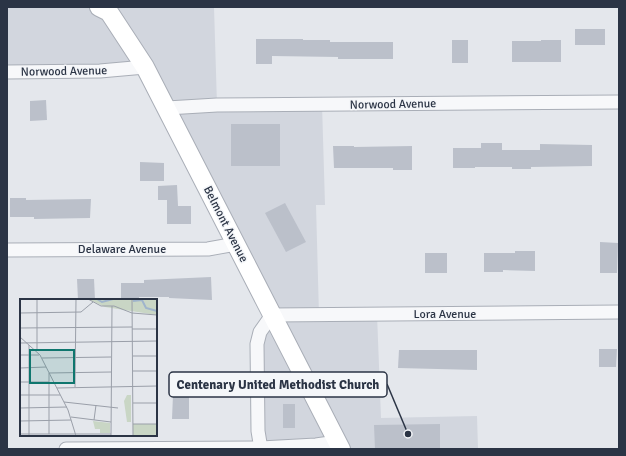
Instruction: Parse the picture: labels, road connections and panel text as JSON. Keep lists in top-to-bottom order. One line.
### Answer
{"streets":{"main road":["Belmont Avenue"],"street":["Norwood Avenue","Delaware Avenue","Lora Avenue"]},"crossings":[["Norwood Avenue","Belmont Avenue"],["Belmont Avenue","Delaware Avenue"],["Belmont Avenue","Lora Avenue"]],"places":["Centenary United Methodist Church"]}
